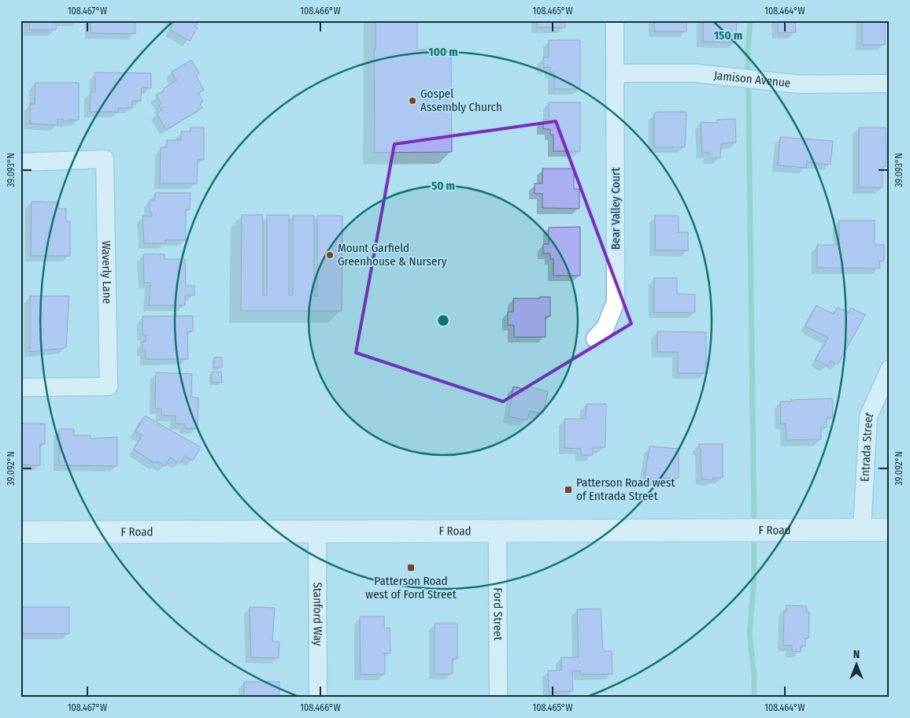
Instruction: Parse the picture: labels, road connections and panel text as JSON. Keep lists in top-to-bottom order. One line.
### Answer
{"streets":{"main road":["F Road"],"street":["Jamison Avenue","Bear Valley Court","Waverly Lane","Entrada Street","Stanford Way","Ford Street"]},"crossings":[["Jamison Avenue","Bear Valley Court"],["Entrada Street","F Road"],["F Road","Stanford Way"],["F Road","Ford Street"]],"places":{"other":["Gospel Assembly Church","Mount Garfield Greenhouse & Nursery"],"transit":["Patterson Road west of Entrada Street","Patterson Road west of Ford Street"]},"north":"top","coordinates":["108.467°W","108.466°W","108.465°W","108.464°W","39.093°N","39.092°N"],"rings":["150 m","100 m","50 m"]}
